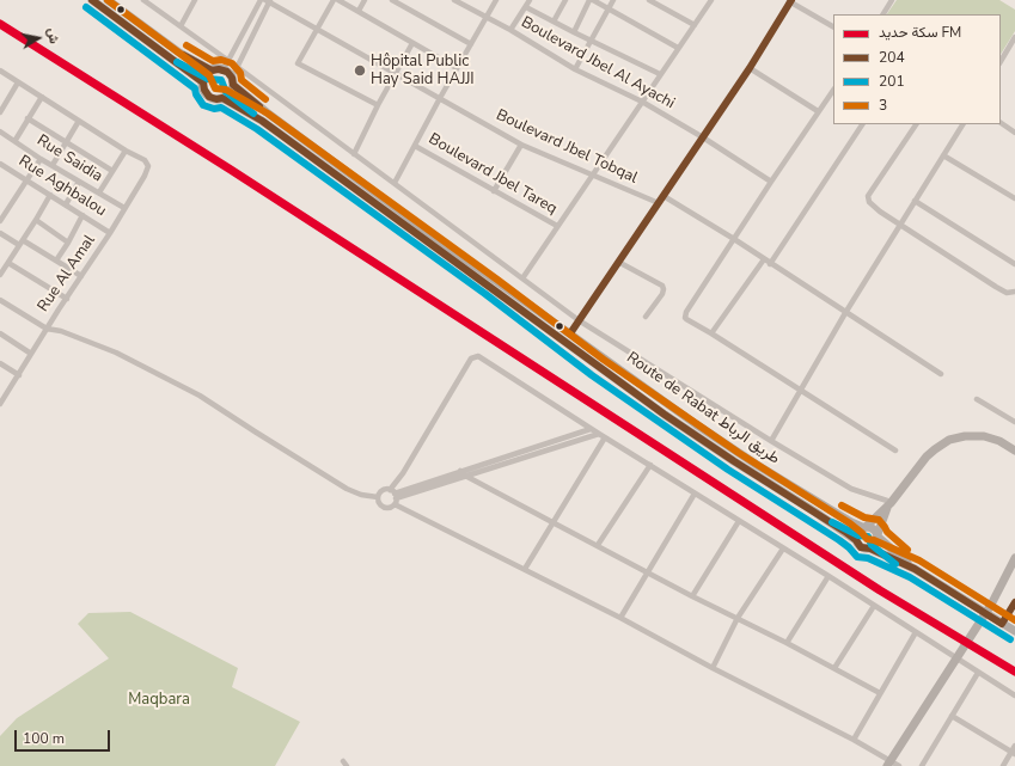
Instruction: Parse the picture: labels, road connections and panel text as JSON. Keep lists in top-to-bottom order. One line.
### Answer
{"streets":{"main road":["Route de Rabat طريق الرباط"],"street":["Boulevard Jbel Al Ayachi","Boulevard Jbel Tobqal","Rue Saidia","Boulevard Jbel Tareq","Rue Aghbalou","Rue Al Amal"]},"crossings":[["Rue Saidia","Rue Al Amal"],["Rue Aghbalou","Rue Al Amal"]],"parks":["Maqbara"],"places":["Hôpital Public Hay Said HAJJI"],"lines":["transit line 204","transit line 3","transit line 201","rail line FM"],"legend":["سكة حديد FM","204","201","3"],"scale_bar":"100 m","north":"right"}
